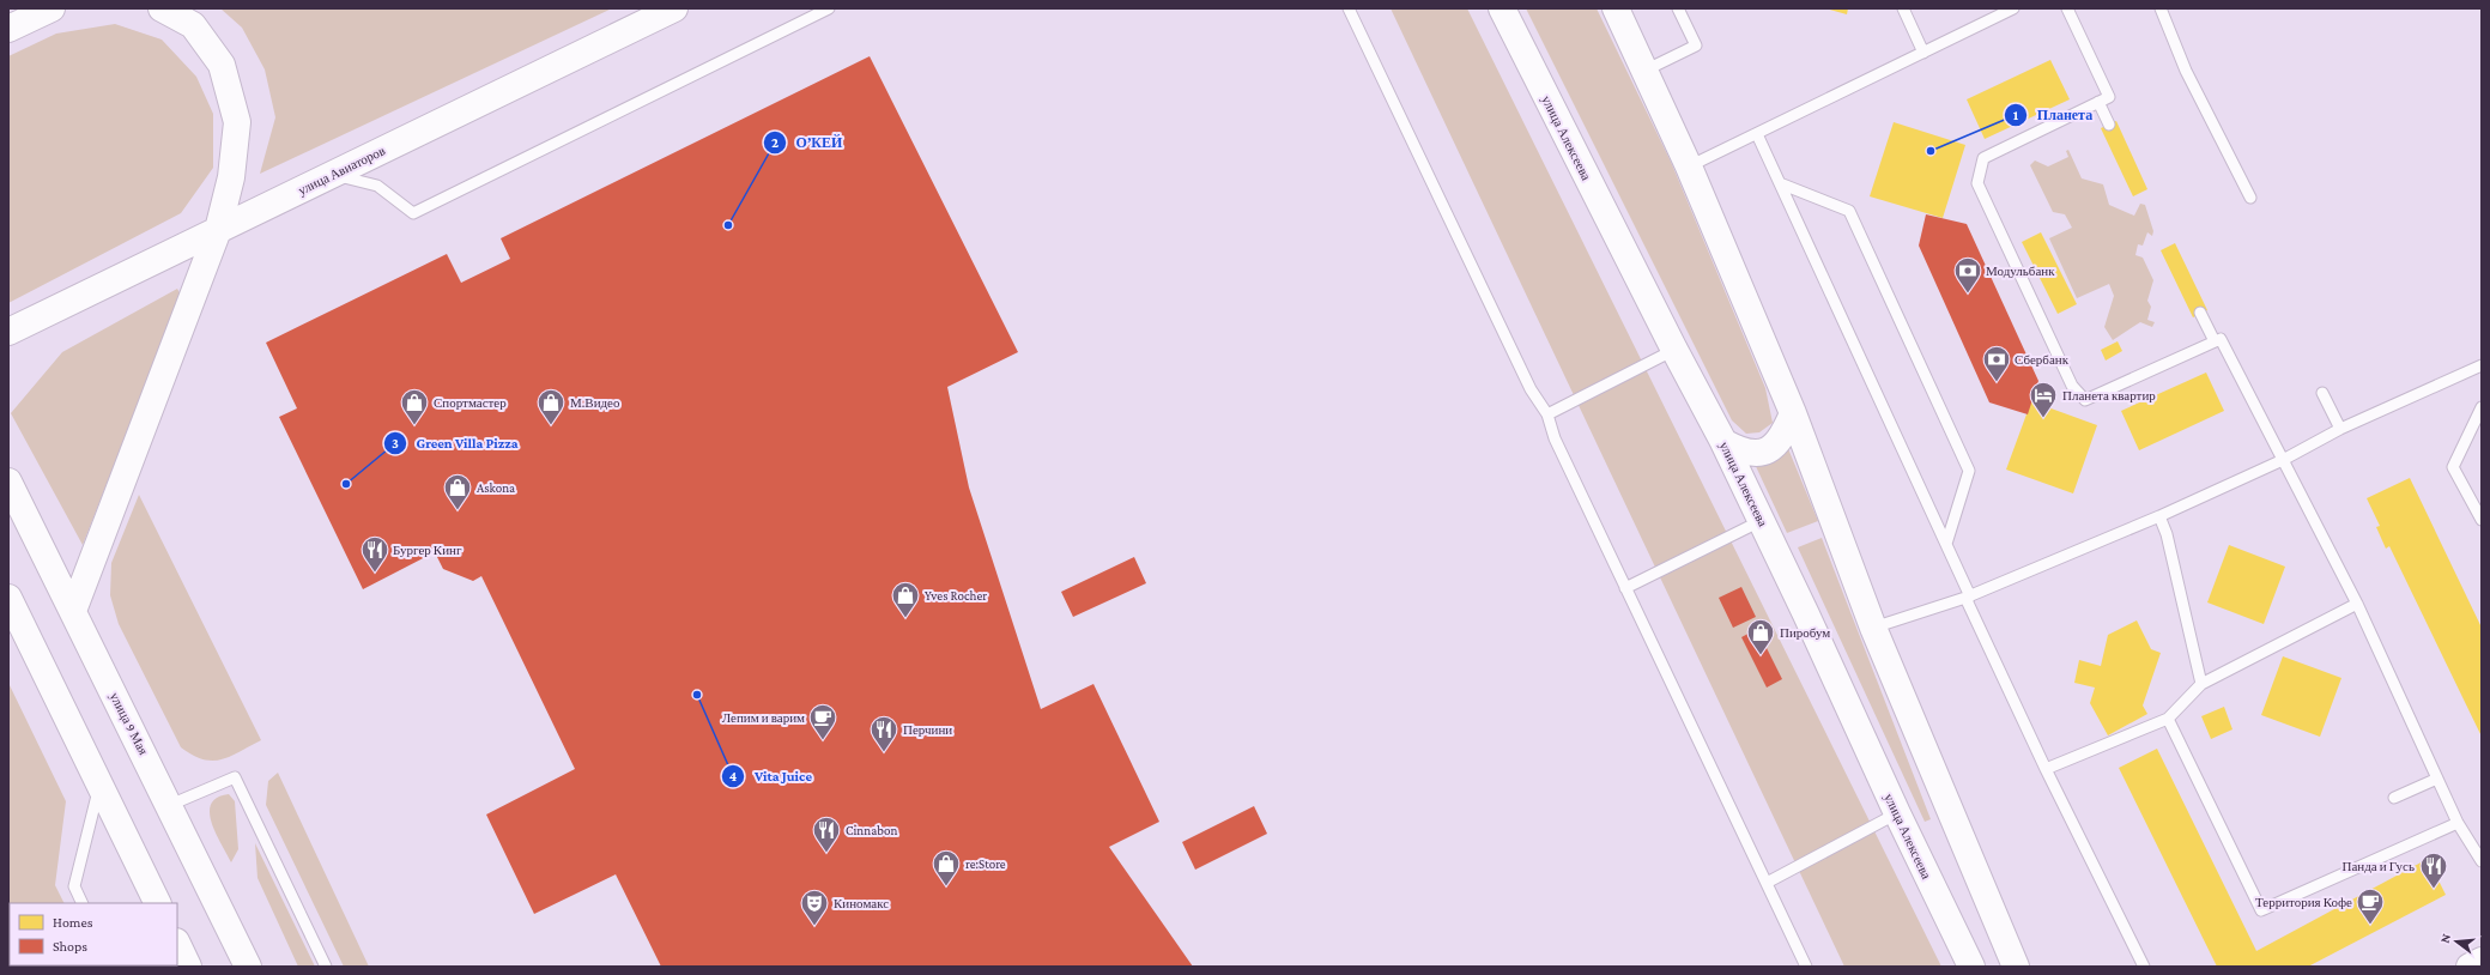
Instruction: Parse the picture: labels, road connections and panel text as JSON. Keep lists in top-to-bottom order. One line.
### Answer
{"streets":{"main road":["улица Алексеева","улица Авиаторов","улица 9 Мая"]},"places":{"other":["Планета","О’КЕЙ","Green Villa Pizza","Vita Juice"],"bank":["Модульбанк","Сбербанк"],"hotel":["Планета квартир"],"shop":["Спортмастер","М.Видео","Askona","Yves Rocher","Пиробум","re:Store"],"restaurant":["Бургер Кинг","Перчини","Cinnabon","Панда и Гусь"],"cafe":["Лепим и варим","Территория Кофе"],"theatre":["Киномакс"]},"legend":["Homes","Shops"],"north":"left"}
